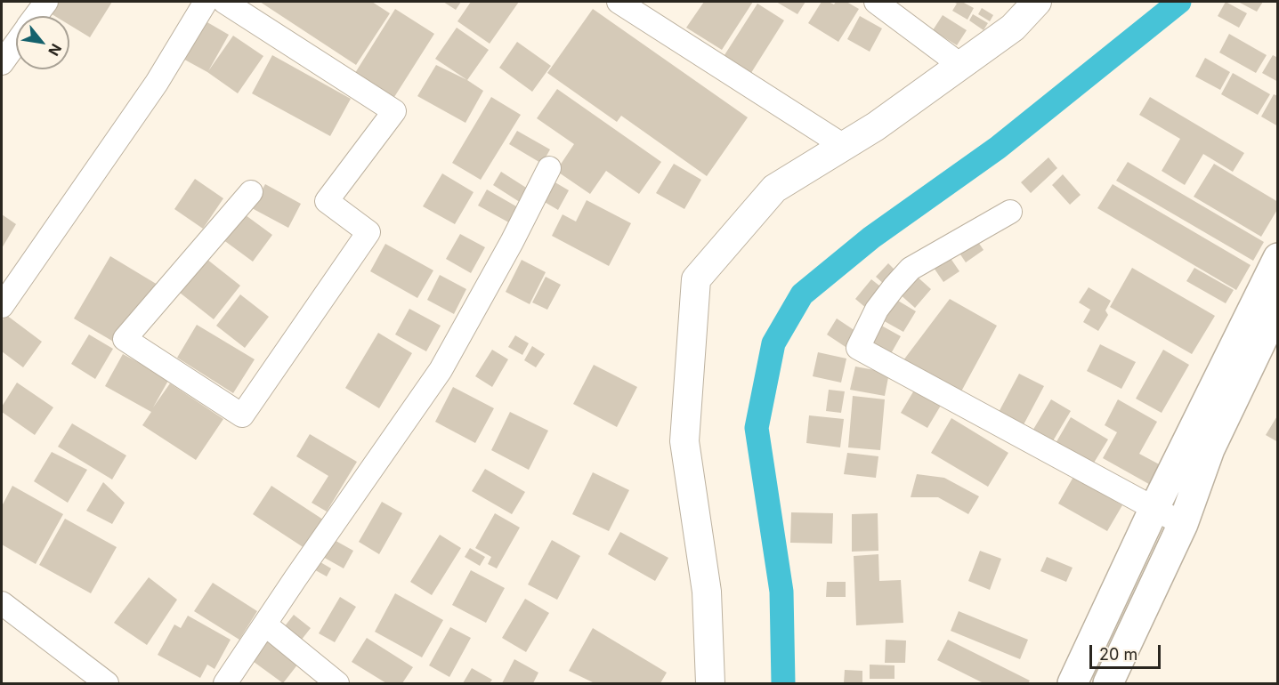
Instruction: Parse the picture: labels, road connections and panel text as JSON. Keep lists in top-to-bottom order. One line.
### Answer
{"scale_bar":"20 m","north":"bottom right"}
